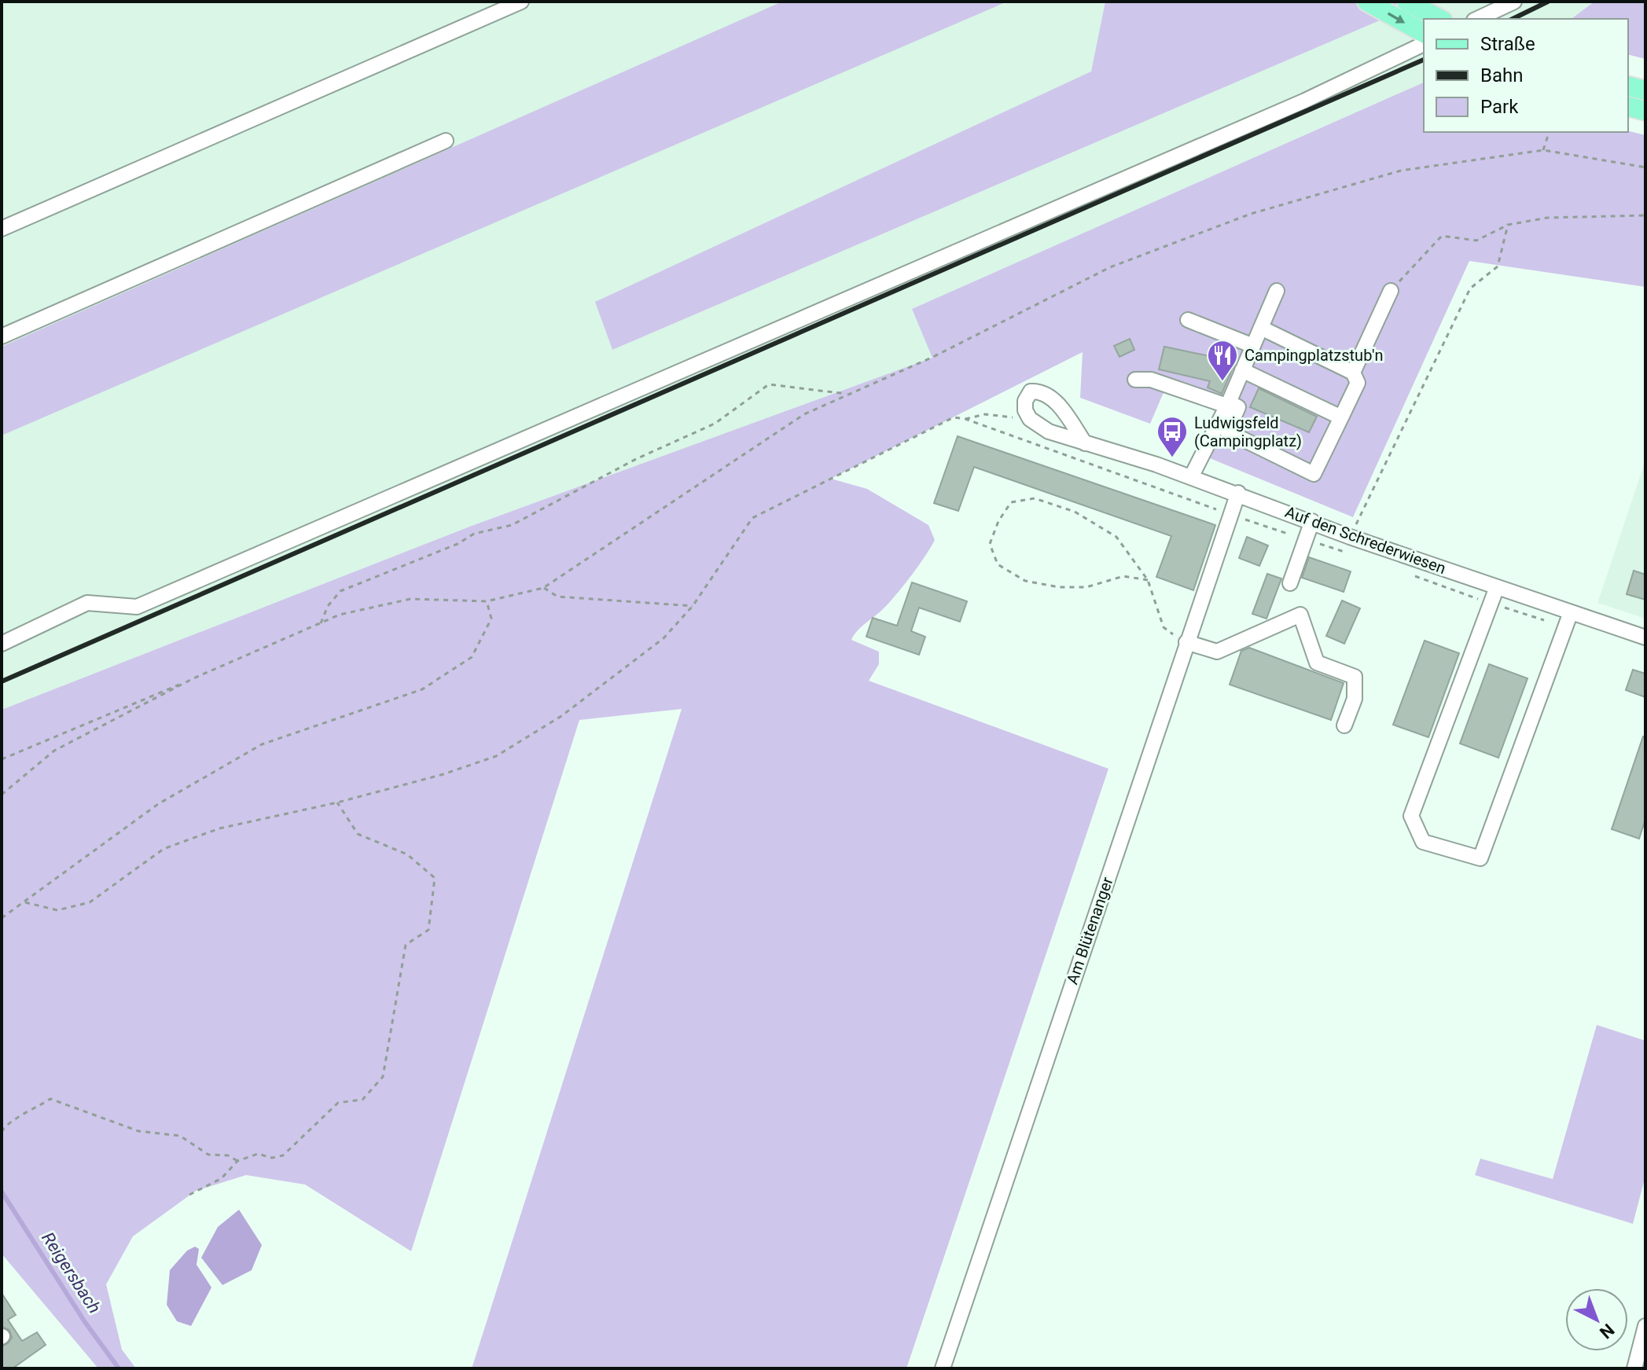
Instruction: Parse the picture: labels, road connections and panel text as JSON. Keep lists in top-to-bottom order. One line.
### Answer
{"streets":{"street":["Auf den Schrederwiesen","Am Blütenanger"]},"crossings":[["Auf den Schrederwiesen","Am Blütenanger"]],"water":["Reigersbach"],"places":{"restaurant":["Campingplatzstub'n"],"bus stop":["Ludwigsfeld (Campingplatz)"]},"legend":["Straße","Bahn","Park"],"north":"bottom right"}
